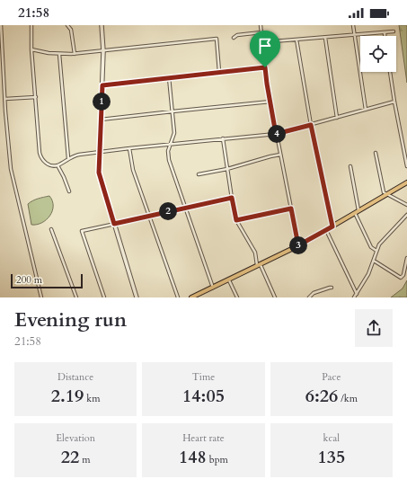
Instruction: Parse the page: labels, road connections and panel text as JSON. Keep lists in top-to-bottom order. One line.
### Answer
{"scale_bar":"200 m","page":{"status":"21:58","pins":["1","4","2","3"],"scale":"200 m","heading":["Evening run","21:58"],"stats":[["Distance","2.19 km"],["Time","14:05"],["Pace","6:26 /km"],["Elevation","22 m"],["Heart rate","148 bpm"],["kcal","135"]]}}
